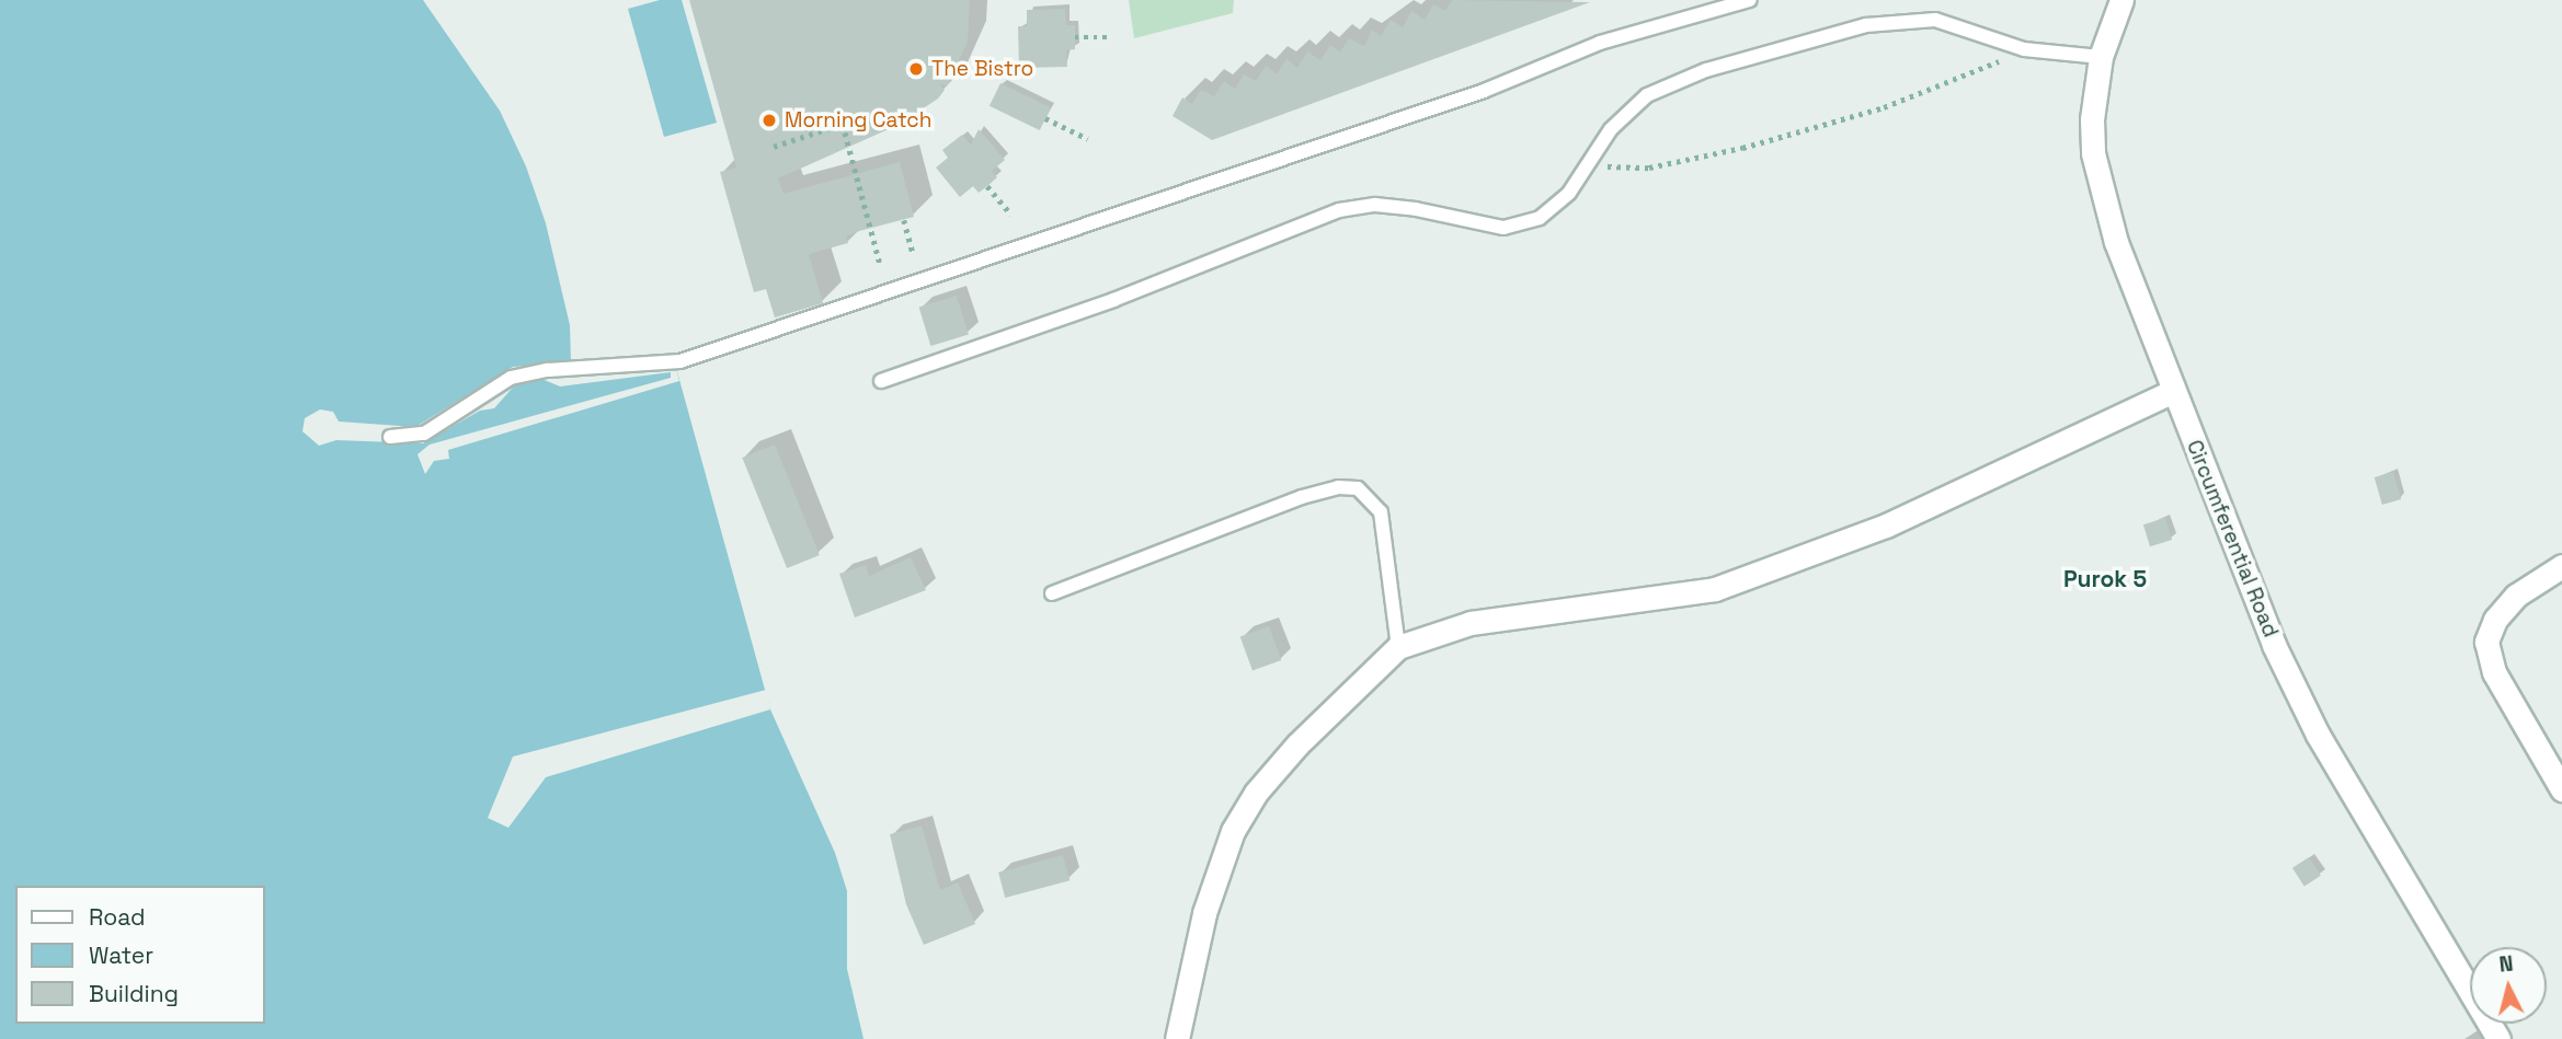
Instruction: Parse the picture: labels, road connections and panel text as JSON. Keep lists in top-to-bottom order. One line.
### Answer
{"streets":{"street":["Circumferential Road"]},"districts":["Purok 5"],"places":["The Bistro","Morning Catch"],"legend":["Road","Water","Building"],"north":"top"}
